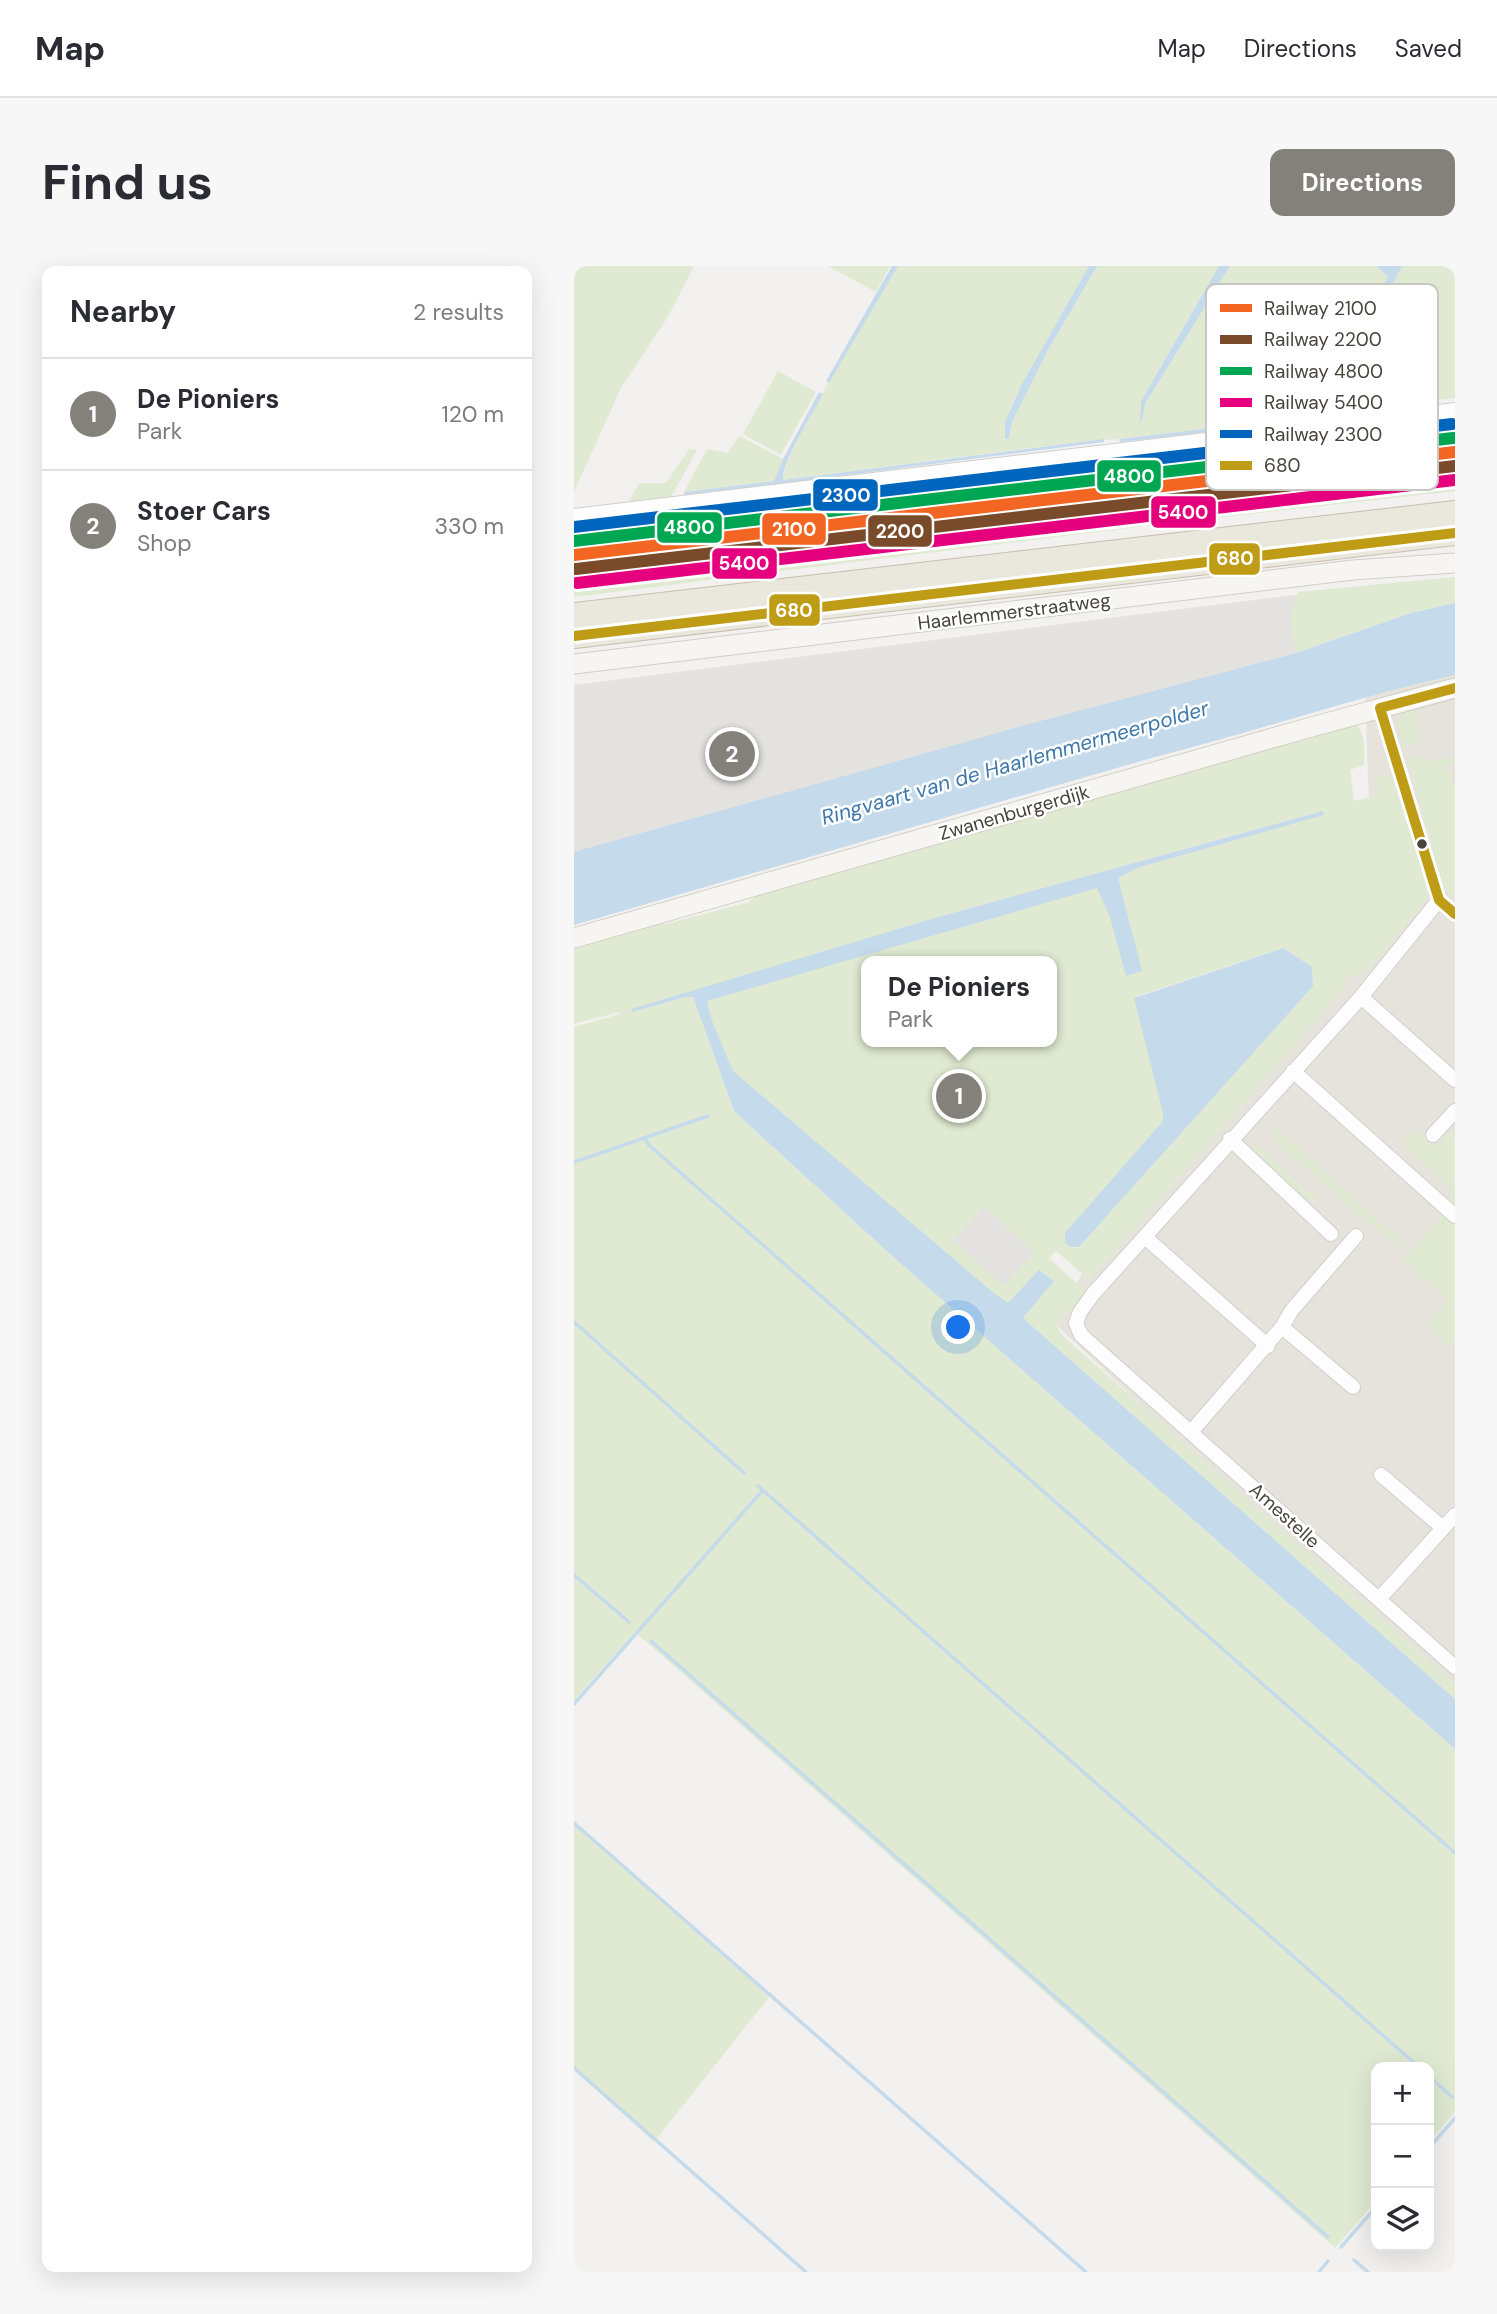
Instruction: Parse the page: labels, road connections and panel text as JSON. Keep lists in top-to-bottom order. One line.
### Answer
{"streets":{"street":["Haarlemmerstraatweg","Zwanenburgerdijk","Amestelle"]},"water":["Ringvaart van de Haarlemmermeerpolder"],"lines":["rail line 2300","rail line 4800","rail line 2100","rail line 2200","rail line 5400","transit line 680"],"legend":["Railway 2100","Railway 2200","Railway 4800","Railway 5400","Railway 2300","680"],"page":{"header":"Map","nav":["Map","Directions","Saved"],"buttons":"Directions","title":"Find us","heading":["Nearby","2 results"],"list":[{"mark":"1","name":"De Pioniers","note":"Park","value":"120 m"},{"mark":"2","name":"Stoer Cars","note":"Shop","value":"330 m"}],"pins":["2","1"],"popup":["De Pioniers","Park"],"map_buttons":["+","−"]}}
